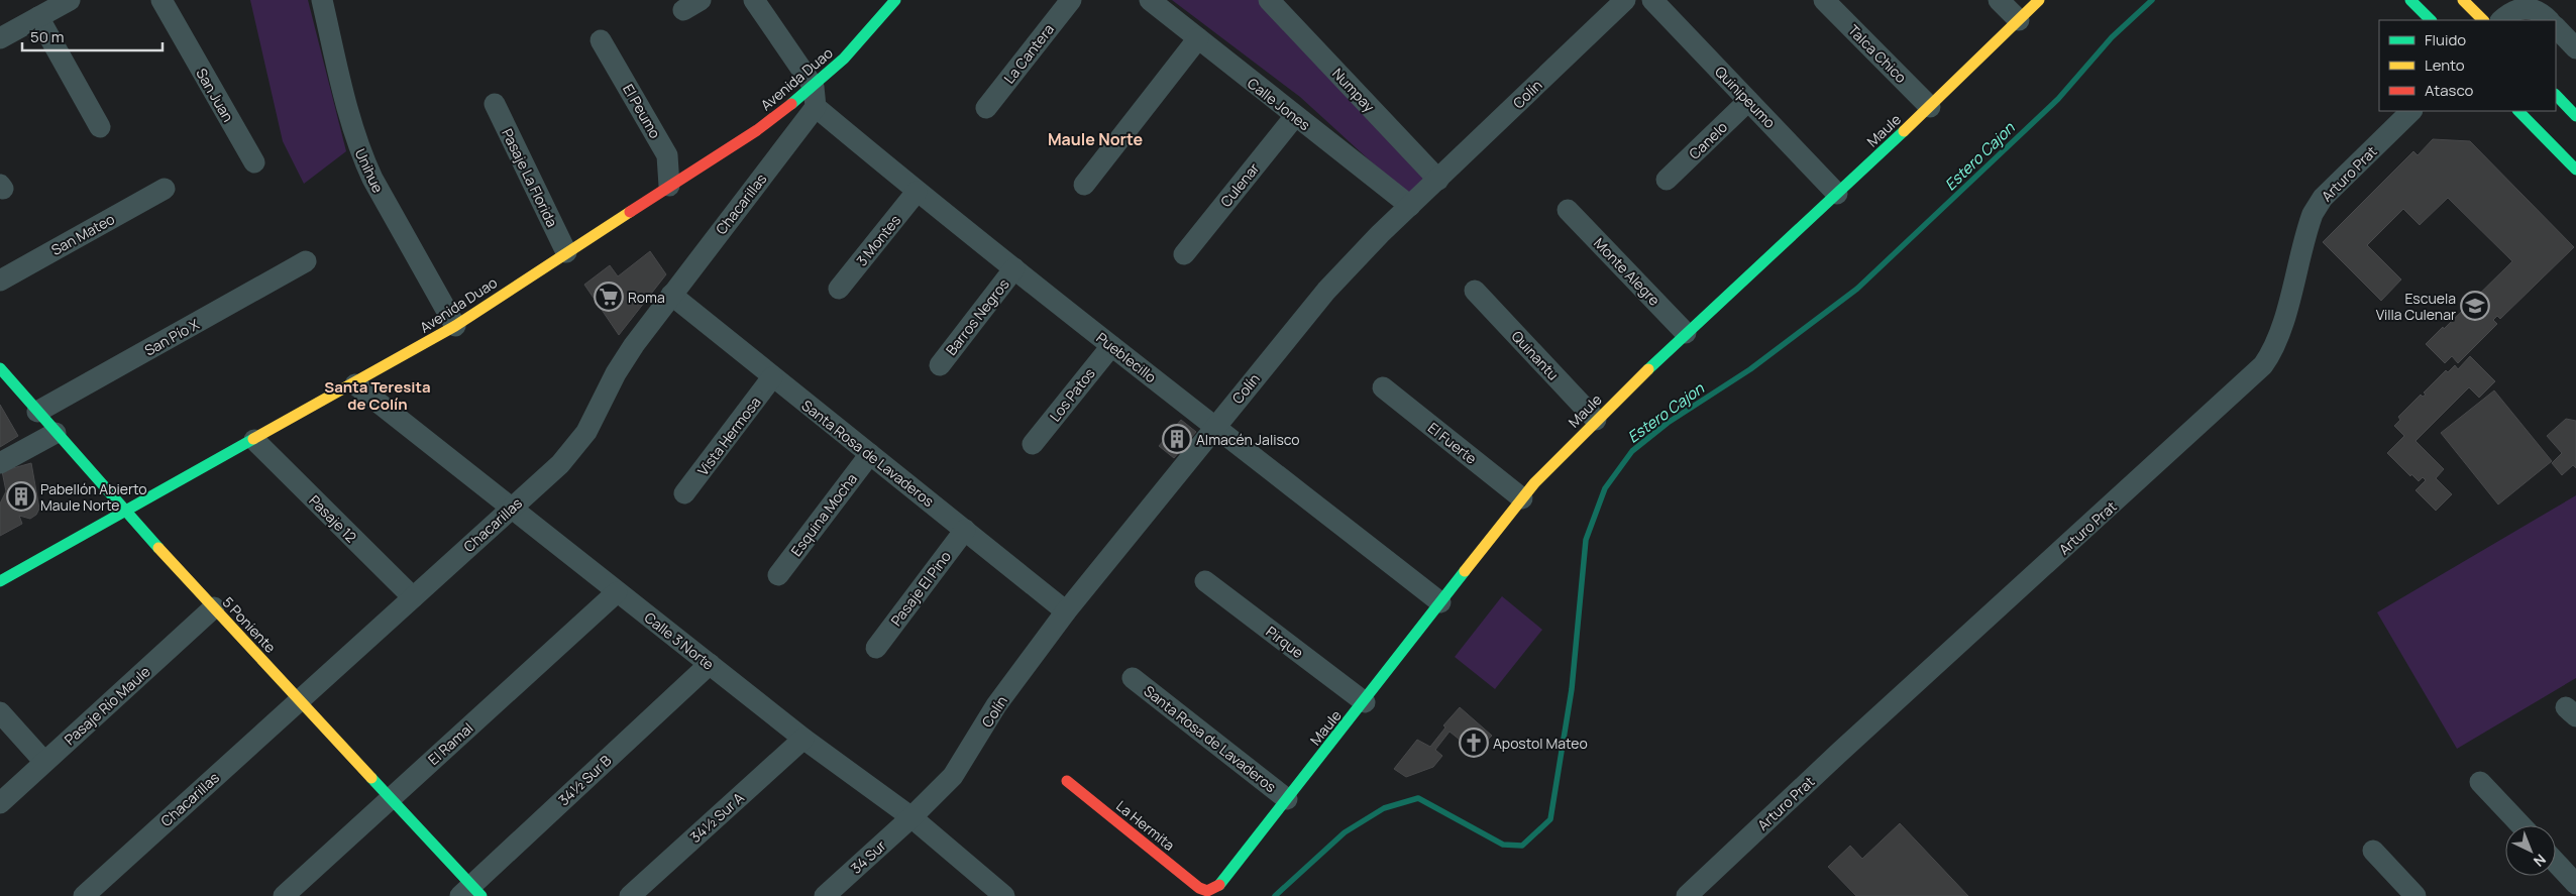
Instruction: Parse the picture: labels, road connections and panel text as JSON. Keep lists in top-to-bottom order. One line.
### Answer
{"streets":{"street":["La Cantera","Talca Chico","Avenida Duao","Numpay","Colín","San Juan","Quinipeumo","Calle Jones","El Peumo","Maule","Canelo","Unihue","Arturo Prat","Pasaje La Florida","Culenar","Chacarillas","San Mateo","3 Montes","Monte Alegre","Barros Negros","San Pío X","Quinantu","Pueblecillo","Los Patos","Vista Hermosa","El Fuerte","Santa Rosa de Lavaderos","Esquina Mocha","Pasaje 12","Pasaje El Pino","5 Poniente","Calle 3 Norte","Pirque","Pasaje Río Maule","El Ramal","34½ Sur B","34½ Sur A","La Hermita","34 Sur"]},"crossings":[["Talca Chico","Maule"],["Avenida Duao","El Peumo"],["Avenida Duao","Unihue"],["Avenida Duao","Pasaje La Florida"],["Avenida Duao","Chacarillas"],["Avenida Duao","Pueblecillo"],["Avenida Duao","Pasaje 12"],["Avenida Duao","5 Poniente"],["Avenida Duao","Calle 3 Norte"],["Numpay","Colín"],["Colín","Calle Jones"],["Colín","Pueblecillo"],["Colín","Santa Rosa de Lavaderos"],["Colín","Calle 3 Norte"],["Colín","34 Sur"],["Quinipeumo","Maule"],["Quinipeumo","Canelo"],["Calle Jones","Culenar"],["Maule","Monte Alegre"],["Maule","Quinantu"],["Maule","Pueblecillo"],["Maule","El Fuerte"],["Maule","Santa Rosa de Lavaderos"],["Maule","Pirque"],["Maule","La Hermita"],["Chacarillas","Pueblecillo"],["Chacarillas","Santa Rosa de Lavaderos"],["Chacarillas","Pasaje 12"],["Chacarillas","5 Poniente"],["Chacarillas","Calle 3 Norte"],["3 Montes","Pueblecillo"],["Barros Negros","Pueblecillo"],["San Pío X","5 Poniente"],["Pueblecillo","Los Patos"],["Vista Hermosa","Santa Rosa de Lavaderos"],["Santa Rosa de Lavaderos","Esquina Mocha"],["Santa Rosa de Lavaderos","Pasaje El Pino"],["5 Poniente","Pasaje Río Maule"],["5 Poniente","El Ramal"],["5 Poniente","34½ Sur B"],["Calle 3 Norte","El Ramal"],["Calle 3 Norte","34½ Sur B"],["Calle 3 Norte","34½ Sur A"],["Calle 3 Norte","34 Sur"]],"districts":["Maule Norte","Santa Teresita de Colín"],"water":["Estero Cajon"],"places":{"supermarket":["Roma"],"school or university":["Escuela Villa Culenar"],"building":["Almacén Jalisco","Pabellón Abierto Maule Norte"],"church":["Apostol Mateo"]},"legend":["Fluido","Lento","Atasco"],"scale_bar":"50 m","north":"bottom right"}
